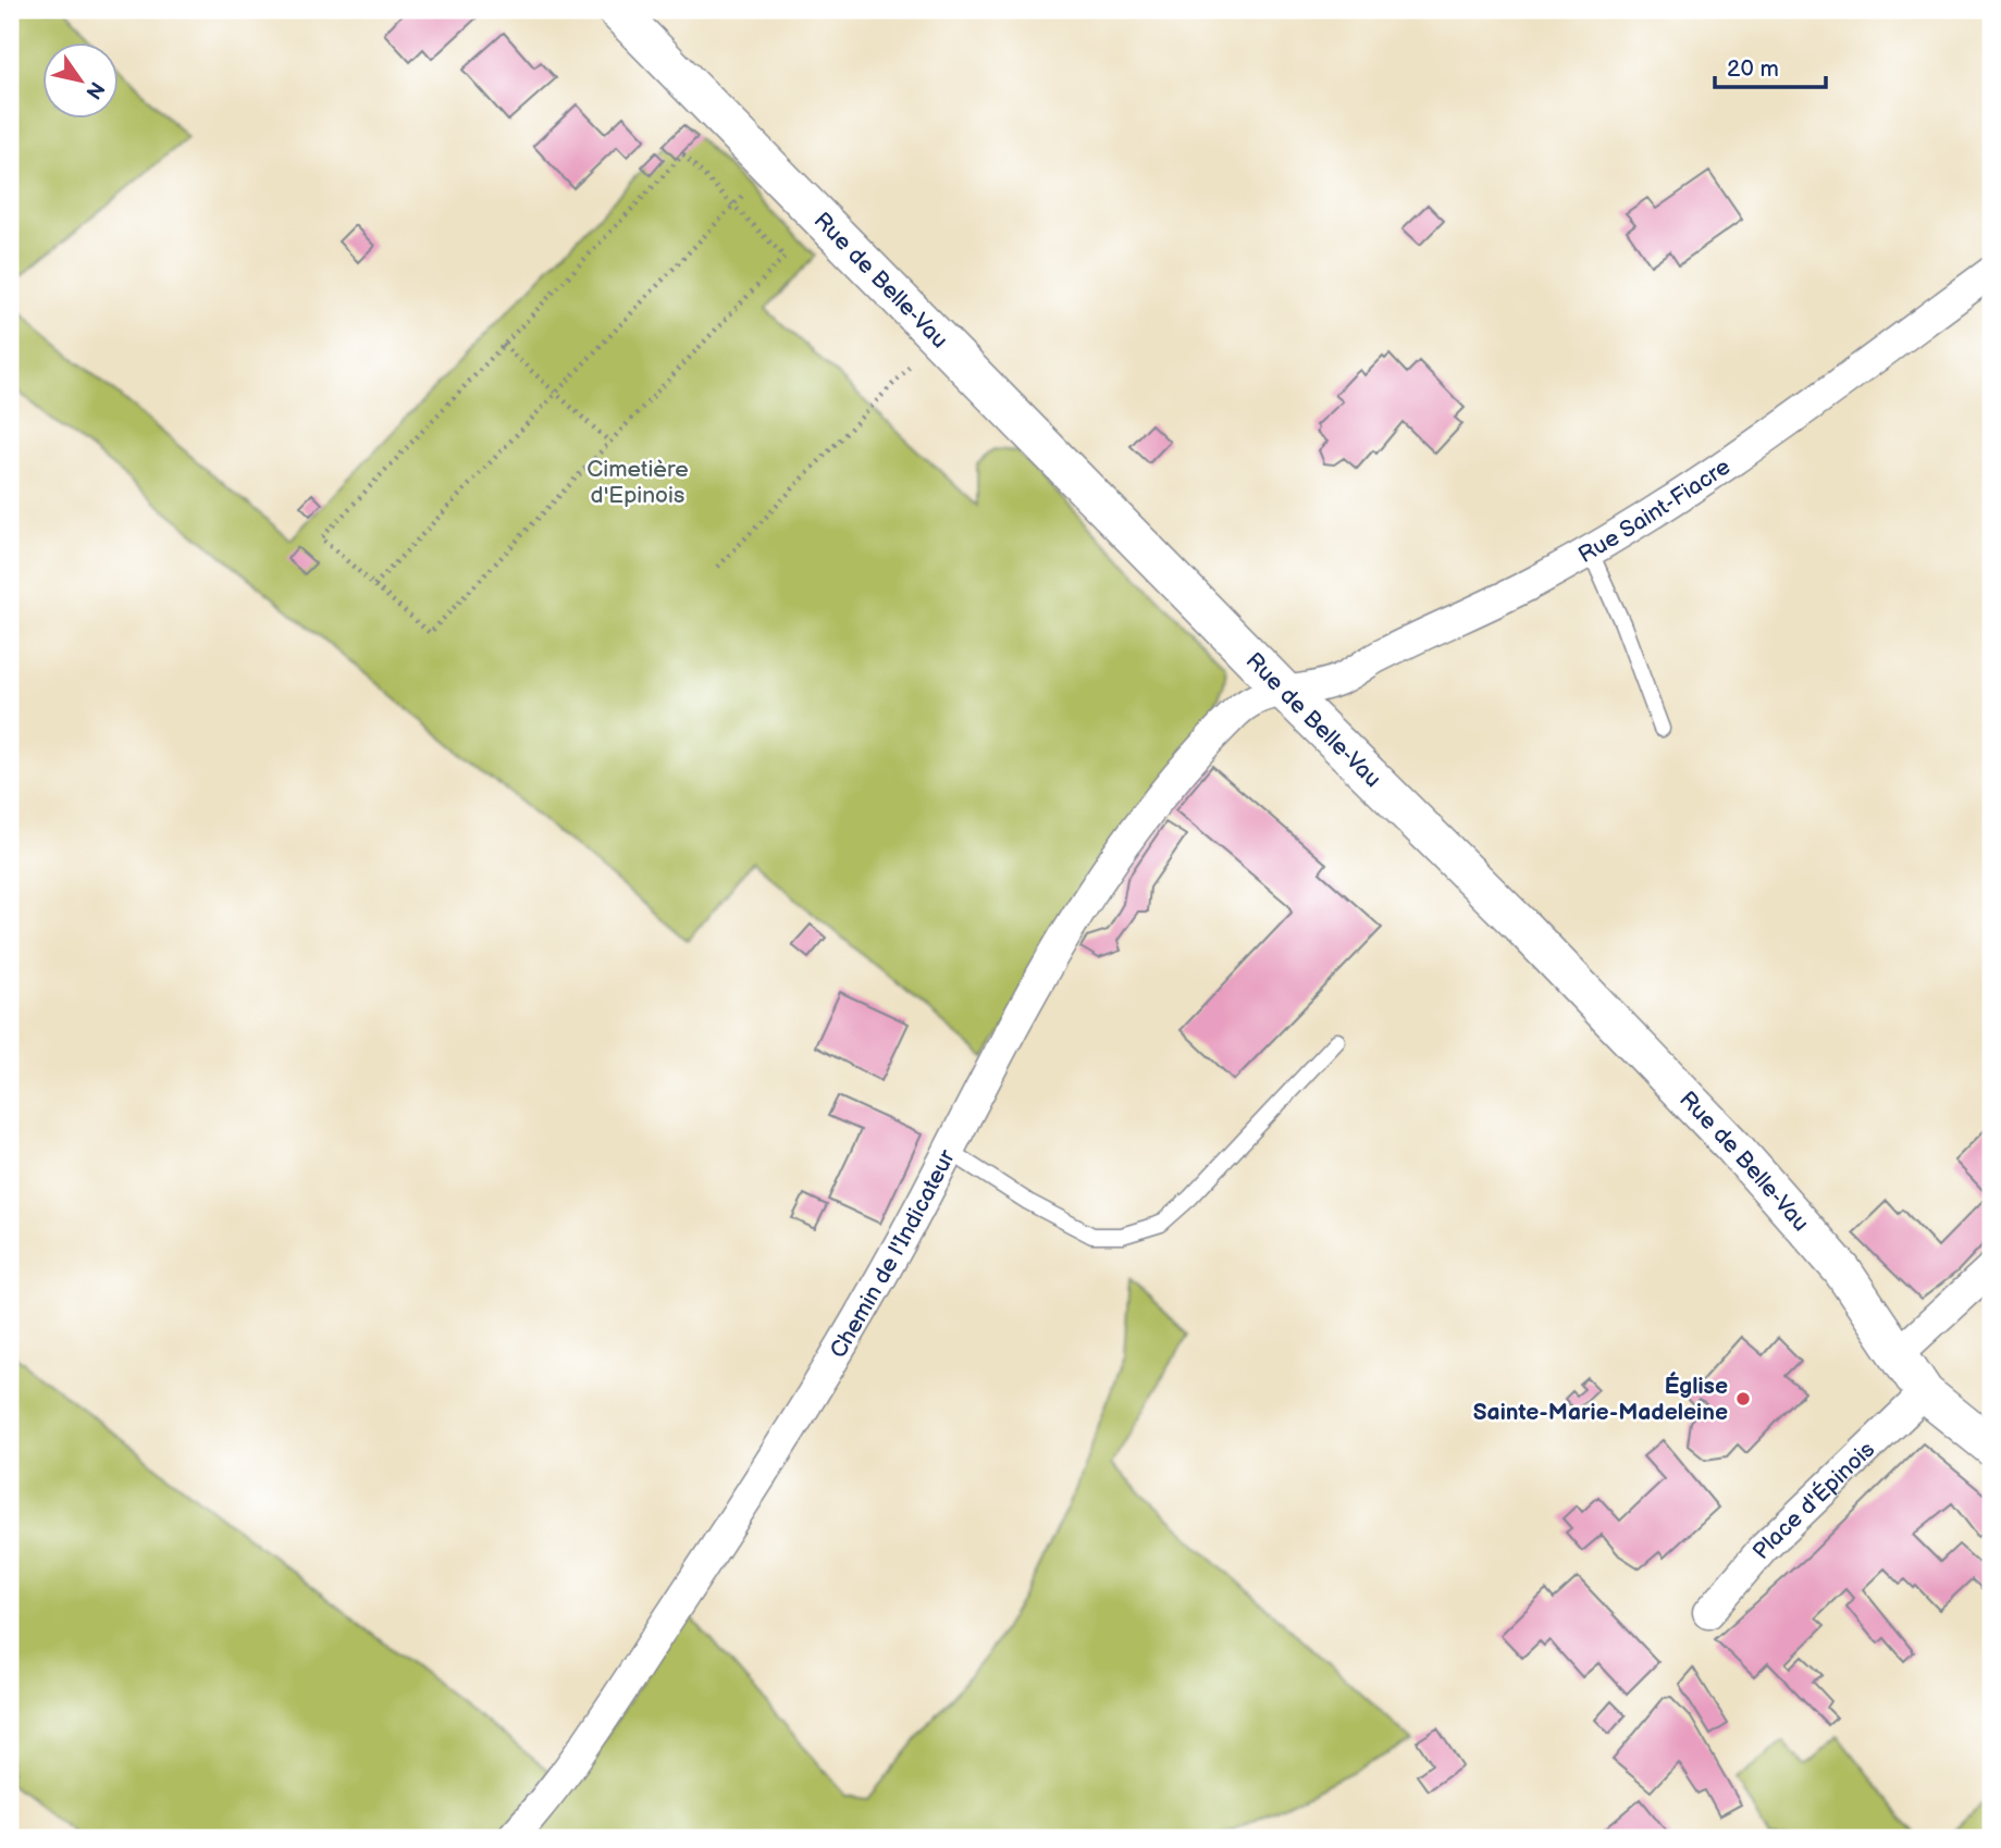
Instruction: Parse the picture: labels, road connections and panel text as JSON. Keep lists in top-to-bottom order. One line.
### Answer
{"streets":{"street":["Rue de Belle-Vau","Rue Saint-Fiacre","Chemin de l'Indicateur","Place d'Épinois"]},"crossings":[["Rue de Belle-Vau","Rue Saint-Fiacre"],["Rue de Belle-Vau","Chemin de l'Indicateur"],["Rue de Belle-Vau","Place d'Épinois"],["Rue Saint-Fiacre","Chemin de l'Indicateur"]],"parks":["Cimetière d'Epinois"],"places":["Église Sainte-Marie-Madeleine"],"scale_bar":"20 m","north":"bottom right"}
